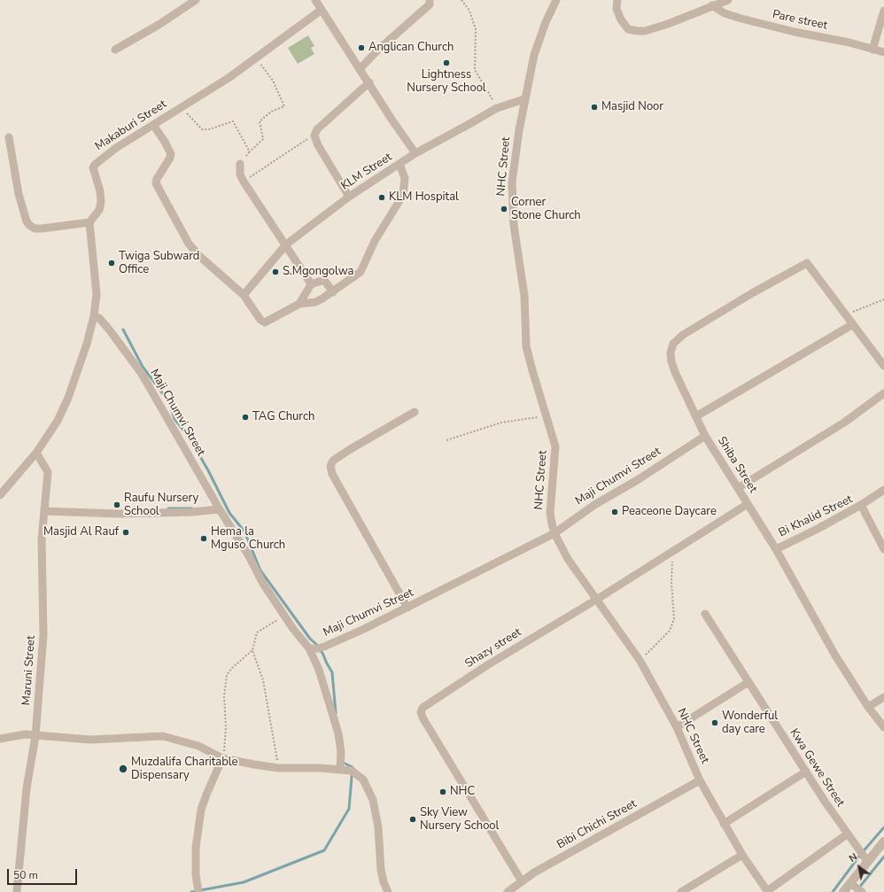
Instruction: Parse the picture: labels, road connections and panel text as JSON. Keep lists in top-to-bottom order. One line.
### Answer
{"streets":{"street":["Pare street","Makaburi Street","NHC Street","KLM Street","Maji Chumvi Street","Shiba Street","Bi Khalid Street","Shazy street","Maruni Street","Kwa Gewe Street","Bibi Chichi Street"]},"crossings":[["NHC Street","KLM Street"],["NHC Street","Maji Chumvi Street"],["NHC Street","Shazy street"],["NHC Street","Bibi Chichi Street"],["Maji Chumvi Street","Shiba Street"],["Shiba Street","Bi Khalid Street"],["Shiba Street","Shazy street"],["Shazy street","Bibi Chichi Street"]],"places":["Anglican Church","Lightness Nursery School","Masjid Noor","KLM Hospital","Corner Stone Church","Twiga Subward Office","S.Mgongolwa","TAG Church","Raufu Nursery School","Peaceone Daycare","Masjid Al Rauf","Hema la Mguso Church","Wonderful day care","Muzdalifa Charitable Dispensary","NHC","Sky View Nursery School"],"scale_bar":"50 m","north":"top left"}
